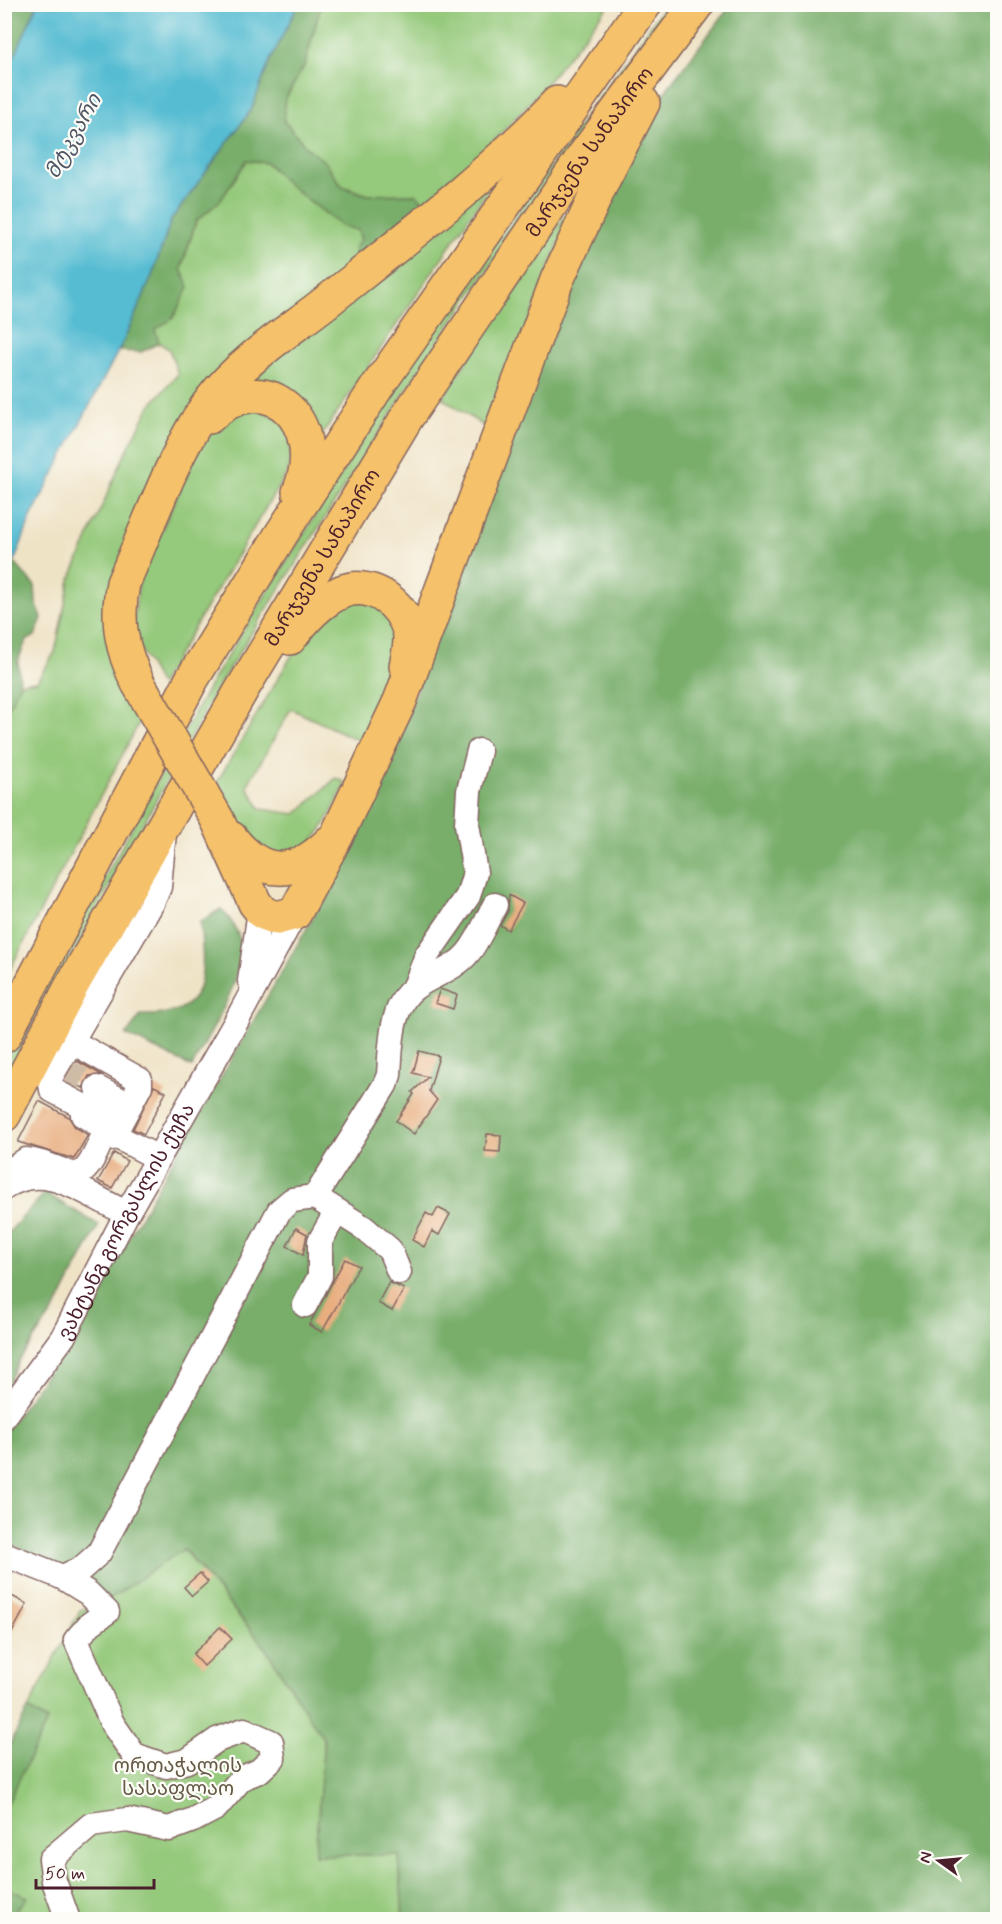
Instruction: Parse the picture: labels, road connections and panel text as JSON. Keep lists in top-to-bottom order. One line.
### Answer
{"streets":{"highway":["მარჯვენა სანაპირო"],"street":["ვახტანგ გორგასლის ქუჩა"]},"water":["მტკვარი"],"parks":["ორთაჭალის სასაფლაო"],"scale_bar":"50 m","north":"left"}
